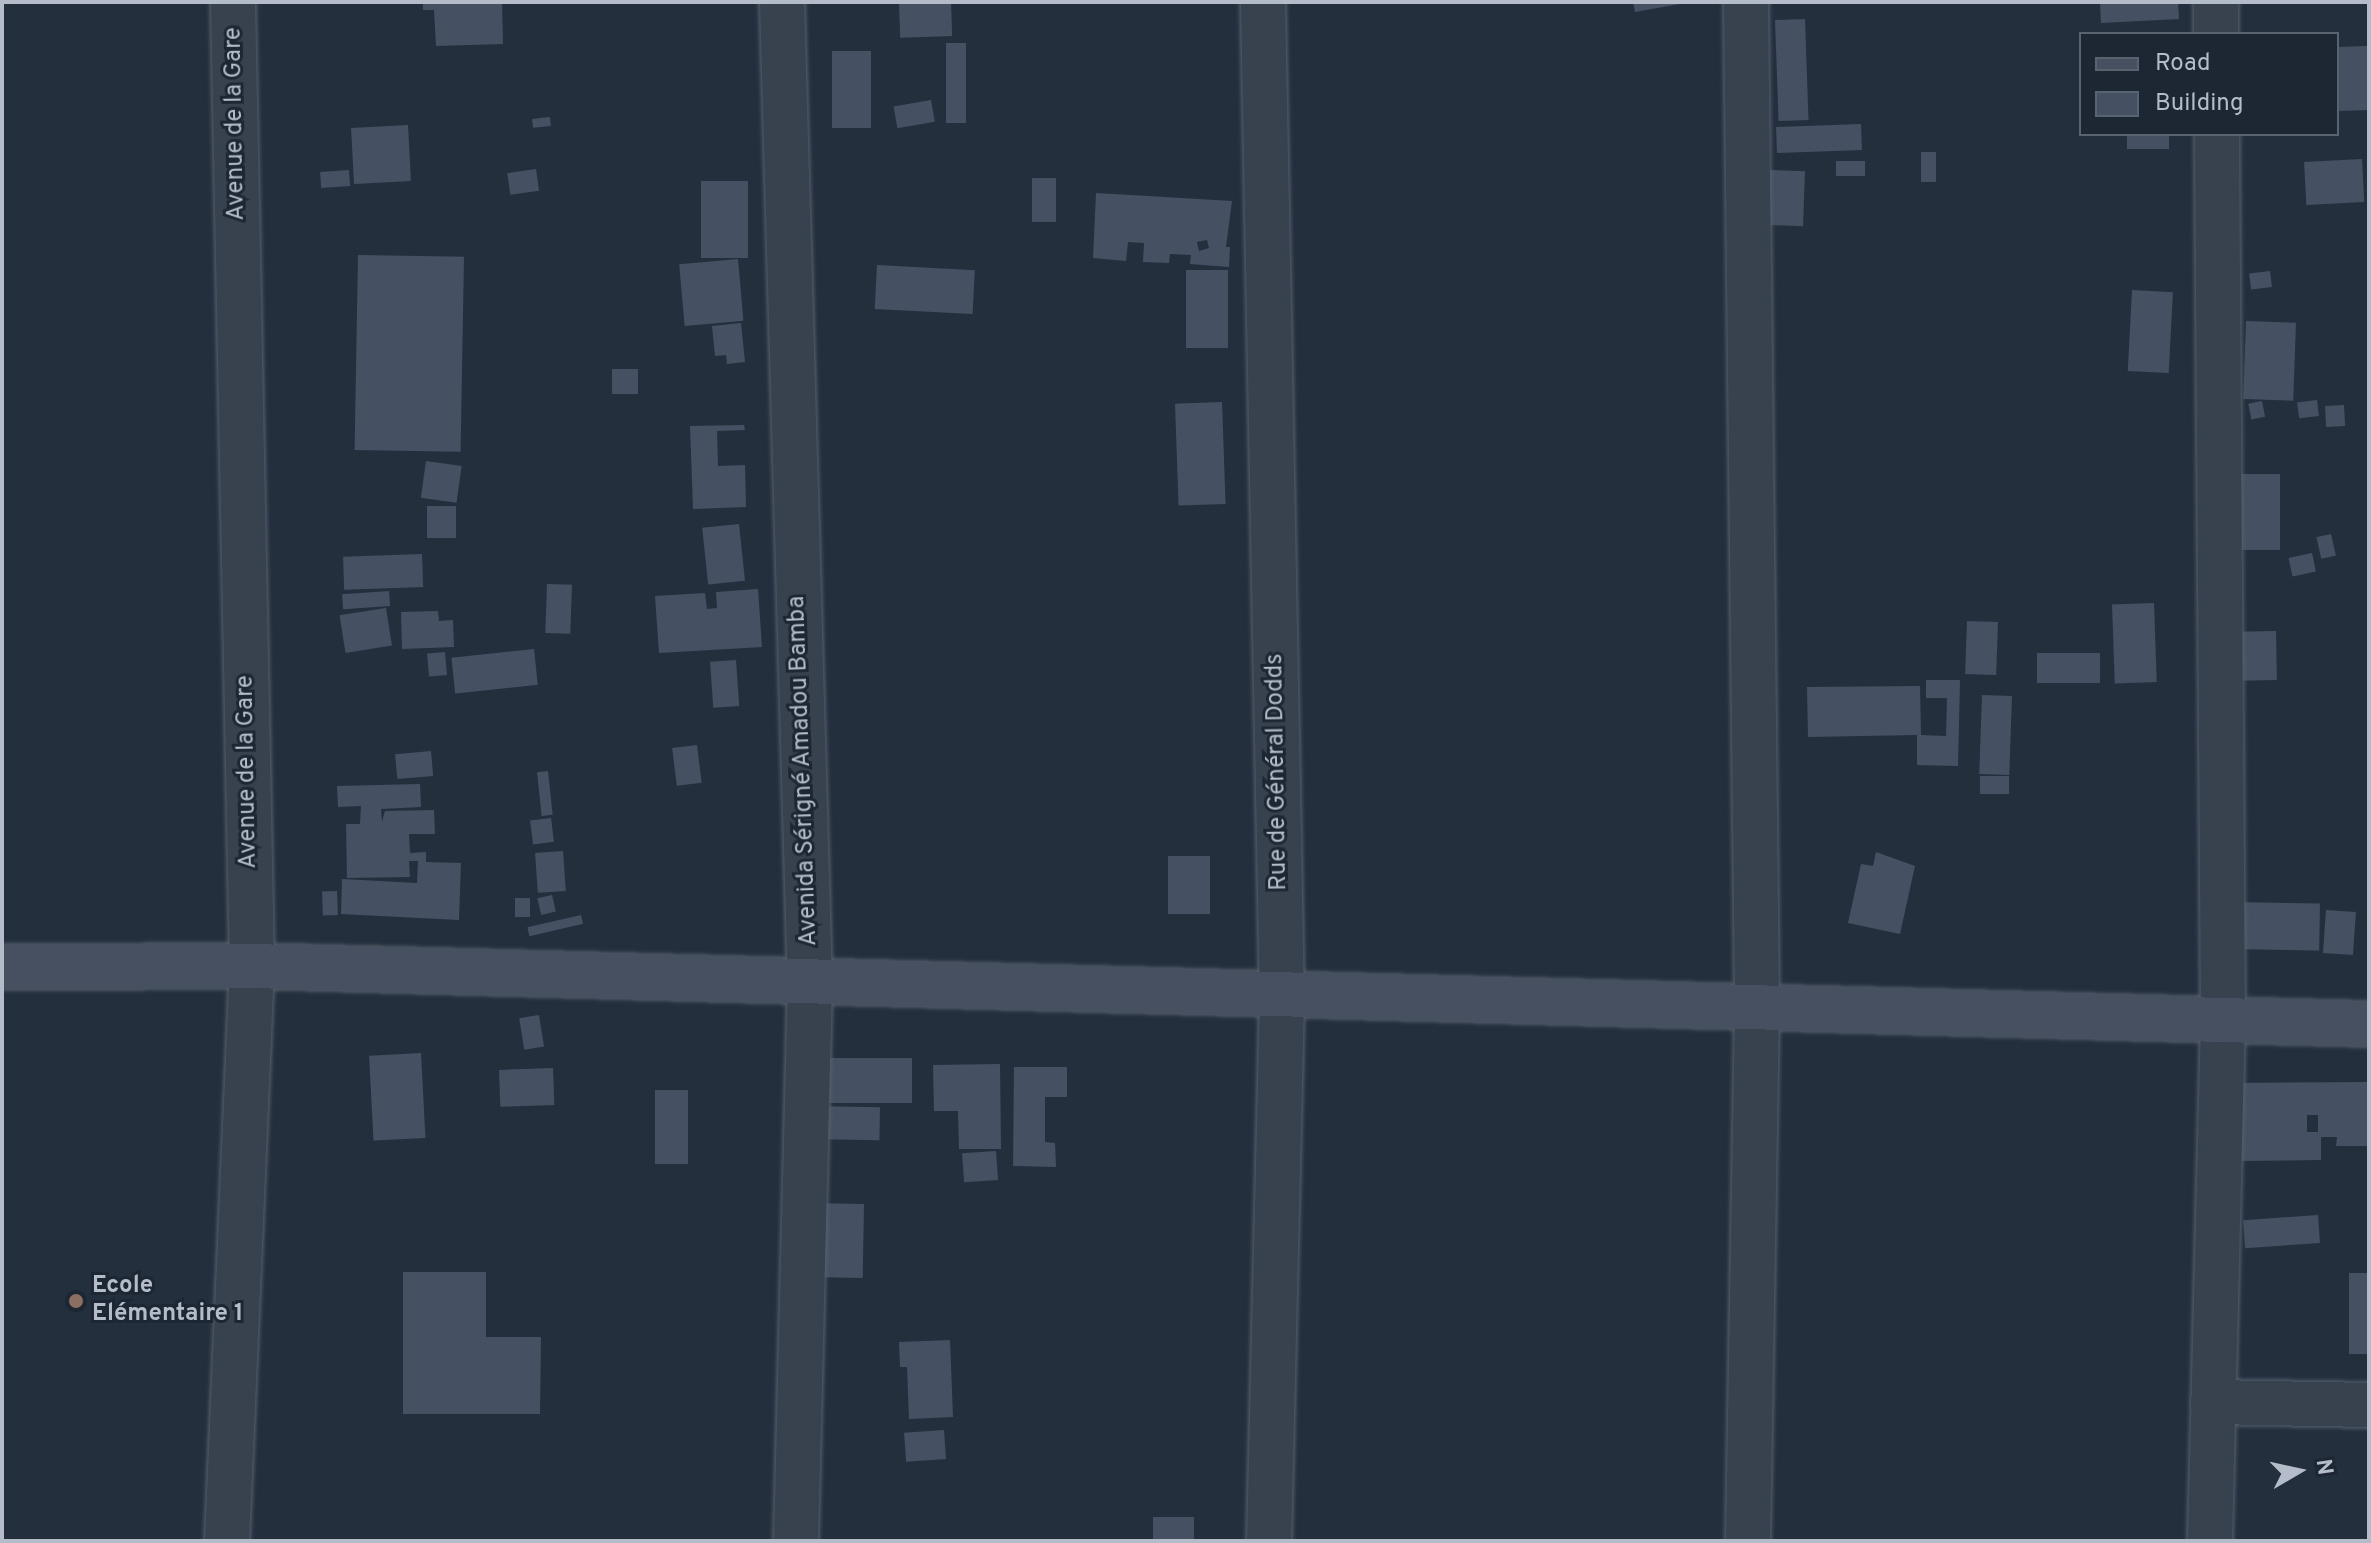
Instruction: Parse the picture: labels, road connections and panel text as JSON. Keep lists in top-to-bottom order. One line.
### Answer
{"streets":{"street":["Avenue de la Gare","Avenida Sérigné Amadou Bamba","Rue de Général Dodds"]},"places":["Ecole Elémentaire 1"],"legend":["Road","Building"],"north":"right"}
